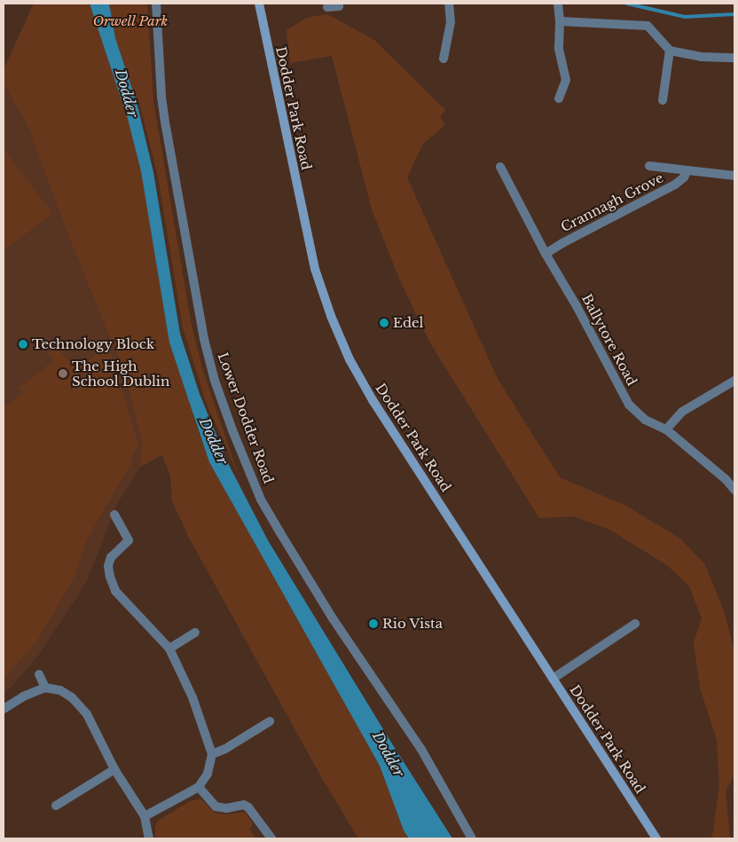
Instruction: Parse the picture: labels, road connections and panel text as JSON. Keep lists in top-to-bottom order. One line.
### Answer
{"streets":{"main road":["Dodder Park Road"],"street":["Crannagh Grove","Ballytore Road","Lower Dodder Road"]},"crossings":[["Crannagh Grove","Ballytore Road"]],"water":["Dodder"],"parks":["Orwell Park"],"places":["Edel","Technology Block","The High School Dublin","Rio Vista"]}
